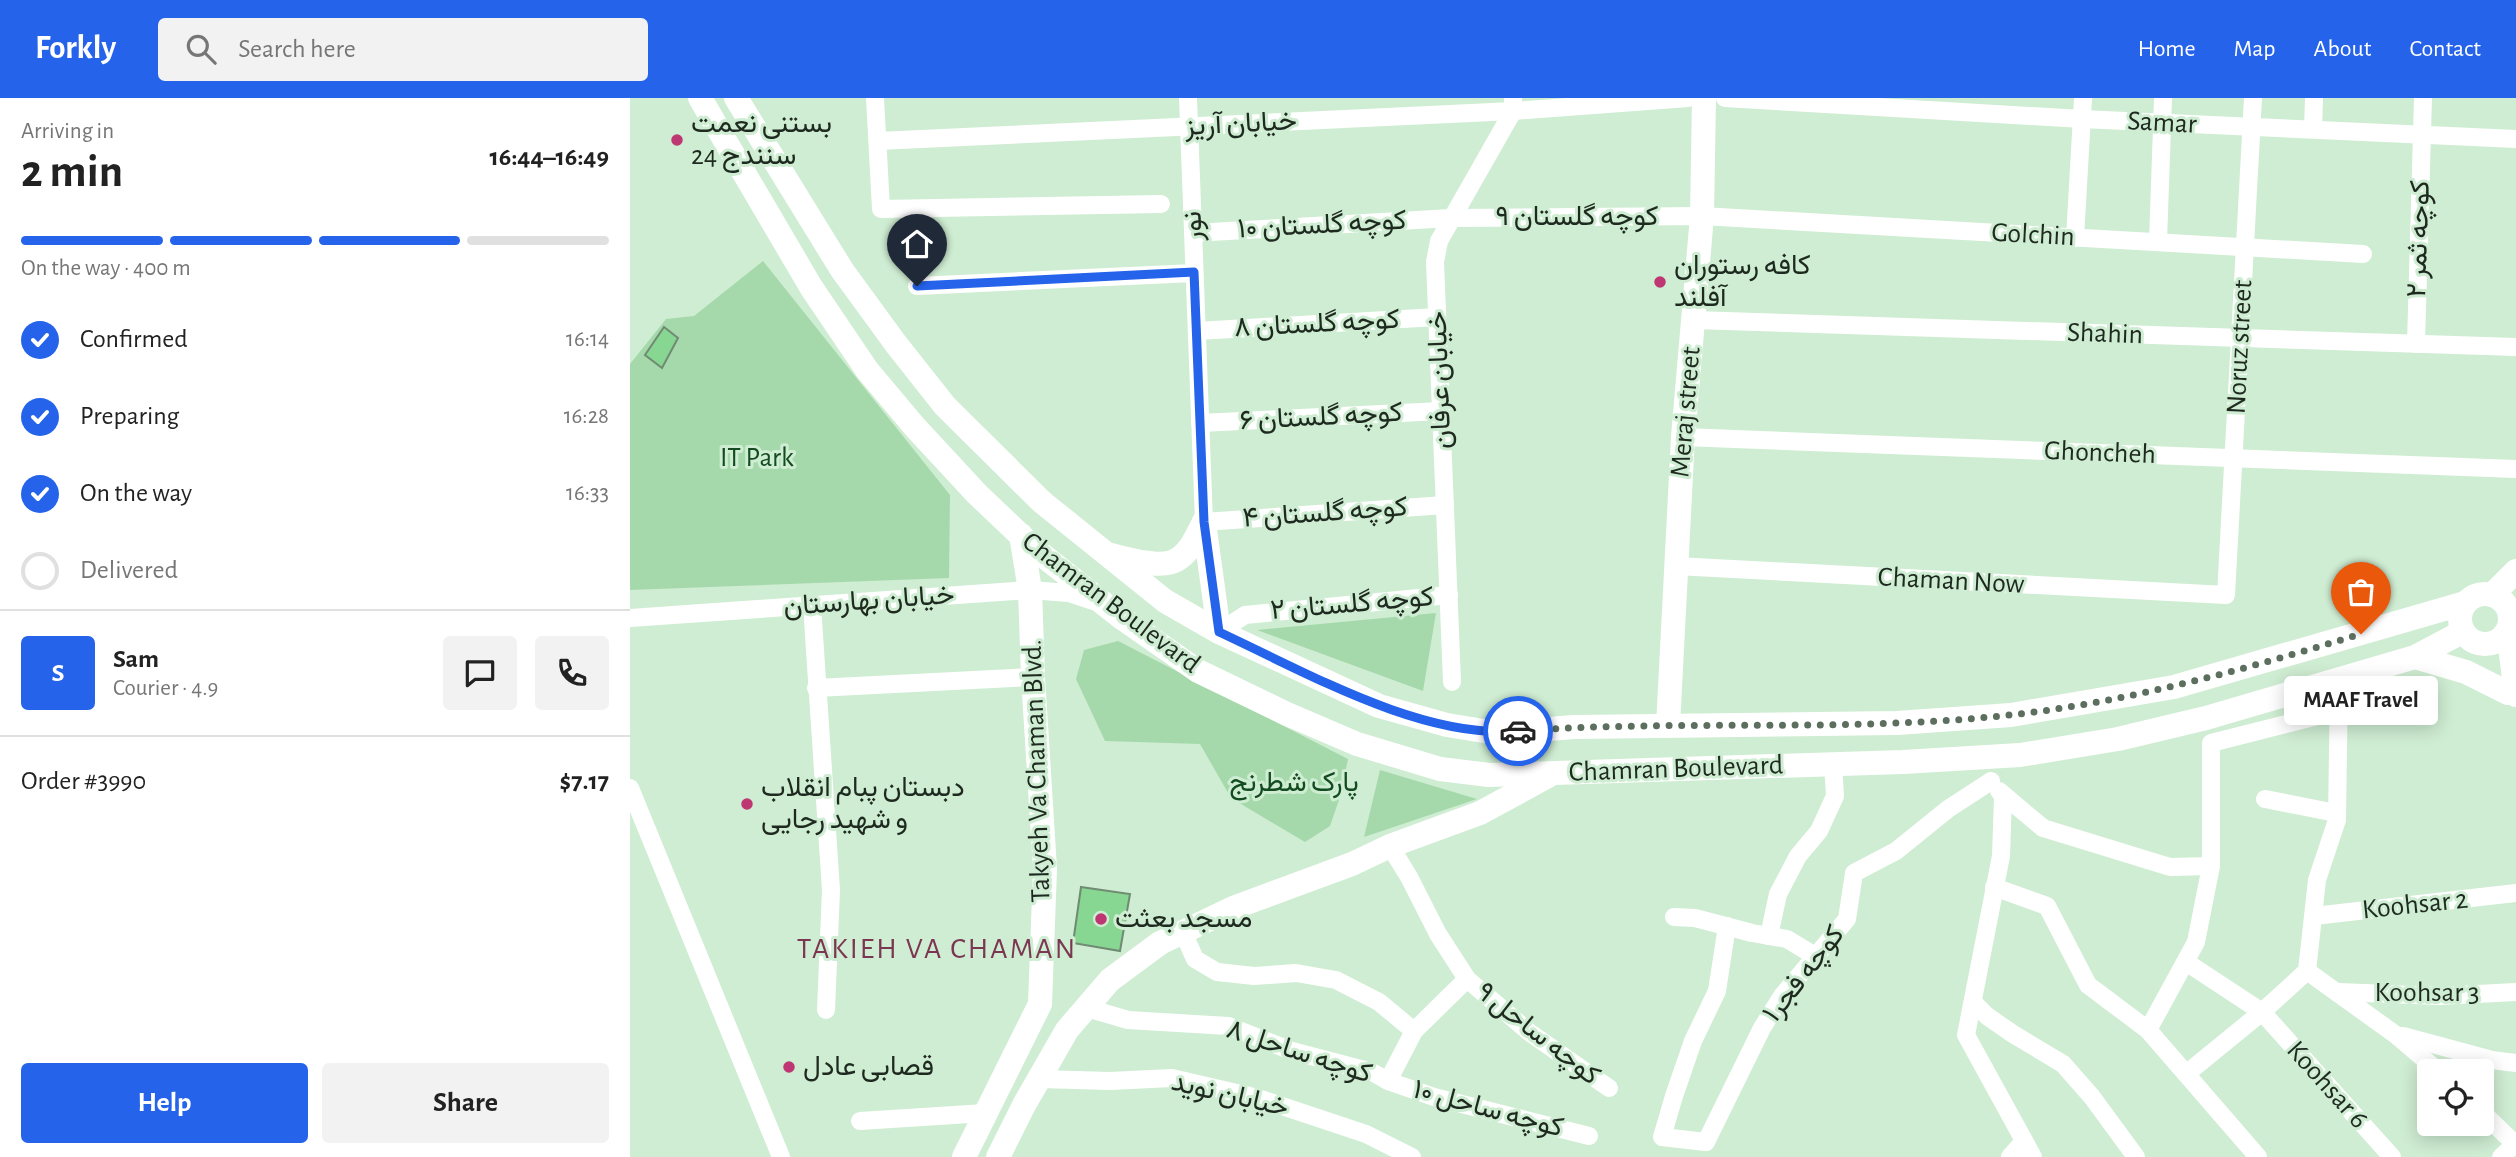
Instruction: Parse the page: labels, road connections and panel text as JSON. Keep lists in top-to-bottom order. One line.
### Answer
{"streets":{"main road":["Meraj street","Chamran Boulevard","Takyeh Va Chaman Blvd."],"street":["Samar","خیابان آریز","کوچه گلستان ۹","کوچه گلستان ۱۰","نور","Golchin","کوچه ثمر ۲","کوچه گلستان ۸","Shahin","Noruz street","خیابان عرفان","کوچه گلستان ۶","Ghoncheh","کوچه گلستان ۴","Chaman Now","خیابان بهارستان","کوچه گلستان ۲","Koohsar 2","کوچه فجر۱","Koohsar 3","کوچه ساحل ۹","کوچه ساحل ۸","Koohsar 6","خیابان نوید","کوچه ساحل ۱۰"]},"crossings":[["Samar","کوچه ثمر ۲"],["Samar","Noruz street"],["خیابان آریز","نور"],["خیابان آریز","خیابان عرفان"],["کوچه گلستان ۹","کوچه گلستان ۱۰"],["کوچه گلستان ۹","Golchin"],["کوچه گلستان ۹","خیابان عرفان"],["کوچه گلستان ۹","Meraj street"],["کوچه گلستان ۱۰","نور"],["کوچه گلستان ۱۰","خیابان عرفان"],["نور","کوچه گلستان ۸"],["نور","کوچه گلستان ۶"],["نور","کوچه گلستان ۴"],["Golchin","Noruz street"],["Golchin","Meraj street"],["کوچه ثمر ۲","Shahin"],["کوچه گلستان ۸","خیابان عرفان"],["Shahin","Noruz street"],["Shahin","Meraj street"],["Noruz street","Ghoncheh"],["Noruz street","Chaman Now"],["خیابان عرفان","کوچه گلستان ۶"],["خیابان عرفان","کوچه گلستان ۴"],["خیابان عرفان","کوچه گلستان ۲"],["Meraj street","Ghoncheh"],["Meraj street","Chaman Now"],["Meraj street","Chamran Boulevard"],["خیابان بهارستان","Chamran Boulevard"],["خیابان بهارستان","Takyeh Va Chaman Blvd."],["Chamran Boulevard","کوچه گلستان ۲"],["Chamran Boulevard","Takyeh Va Chaman Blvd."],["کوچه ساحل ۸","کوچه ساحل ۱۰"]],"districts":["TAKIEH VA CHAMAN"],"parks":["IT Park","پارک شطرنج"],"places":["بستنی نعمت سنندج 24","کافه رستوران آفلند","MAAF Travel","دبستان پبام انقلاب و شهید رجایی","مسجد بعثت","قصابی عادل"],"page":{"header":"Forkly","search":"Search here","nav":["Home","Map","About","Contact"],"heading":["2 min","Arriving in","16:44–16:49"],"panel":["Sam","Courier · 4.9","Order #3990","$7.17"],"bar":"On the way · 400 m","list":[["Confirmed","16:14"],["Preparing","16:28"],["On the way","16:33"],"Delivered"],"round":"S","bubble":"MAAF Travel","buttons":["Help","Share"]}}
